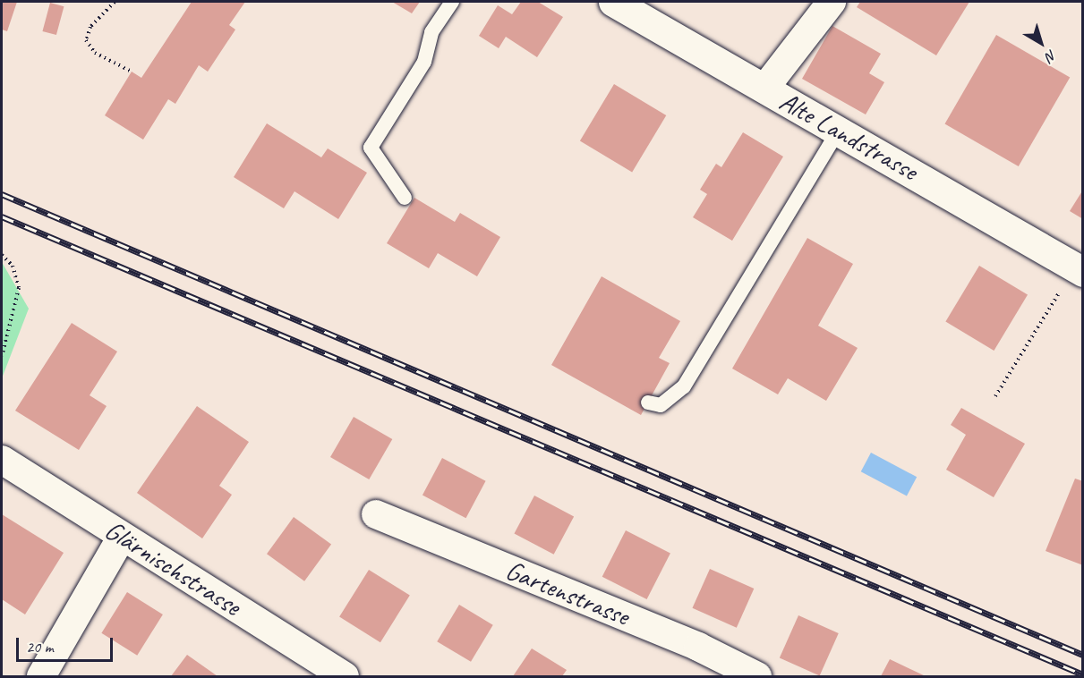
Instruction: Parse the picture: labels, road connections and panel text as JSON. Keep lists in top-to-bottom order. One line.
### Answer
{"streets":{"main road":["Alte Landstrasse"],"street":["Glärnischstrasse","Gartenstrasse"]},"scale_bar":"20 m","north":"bottom right"}
